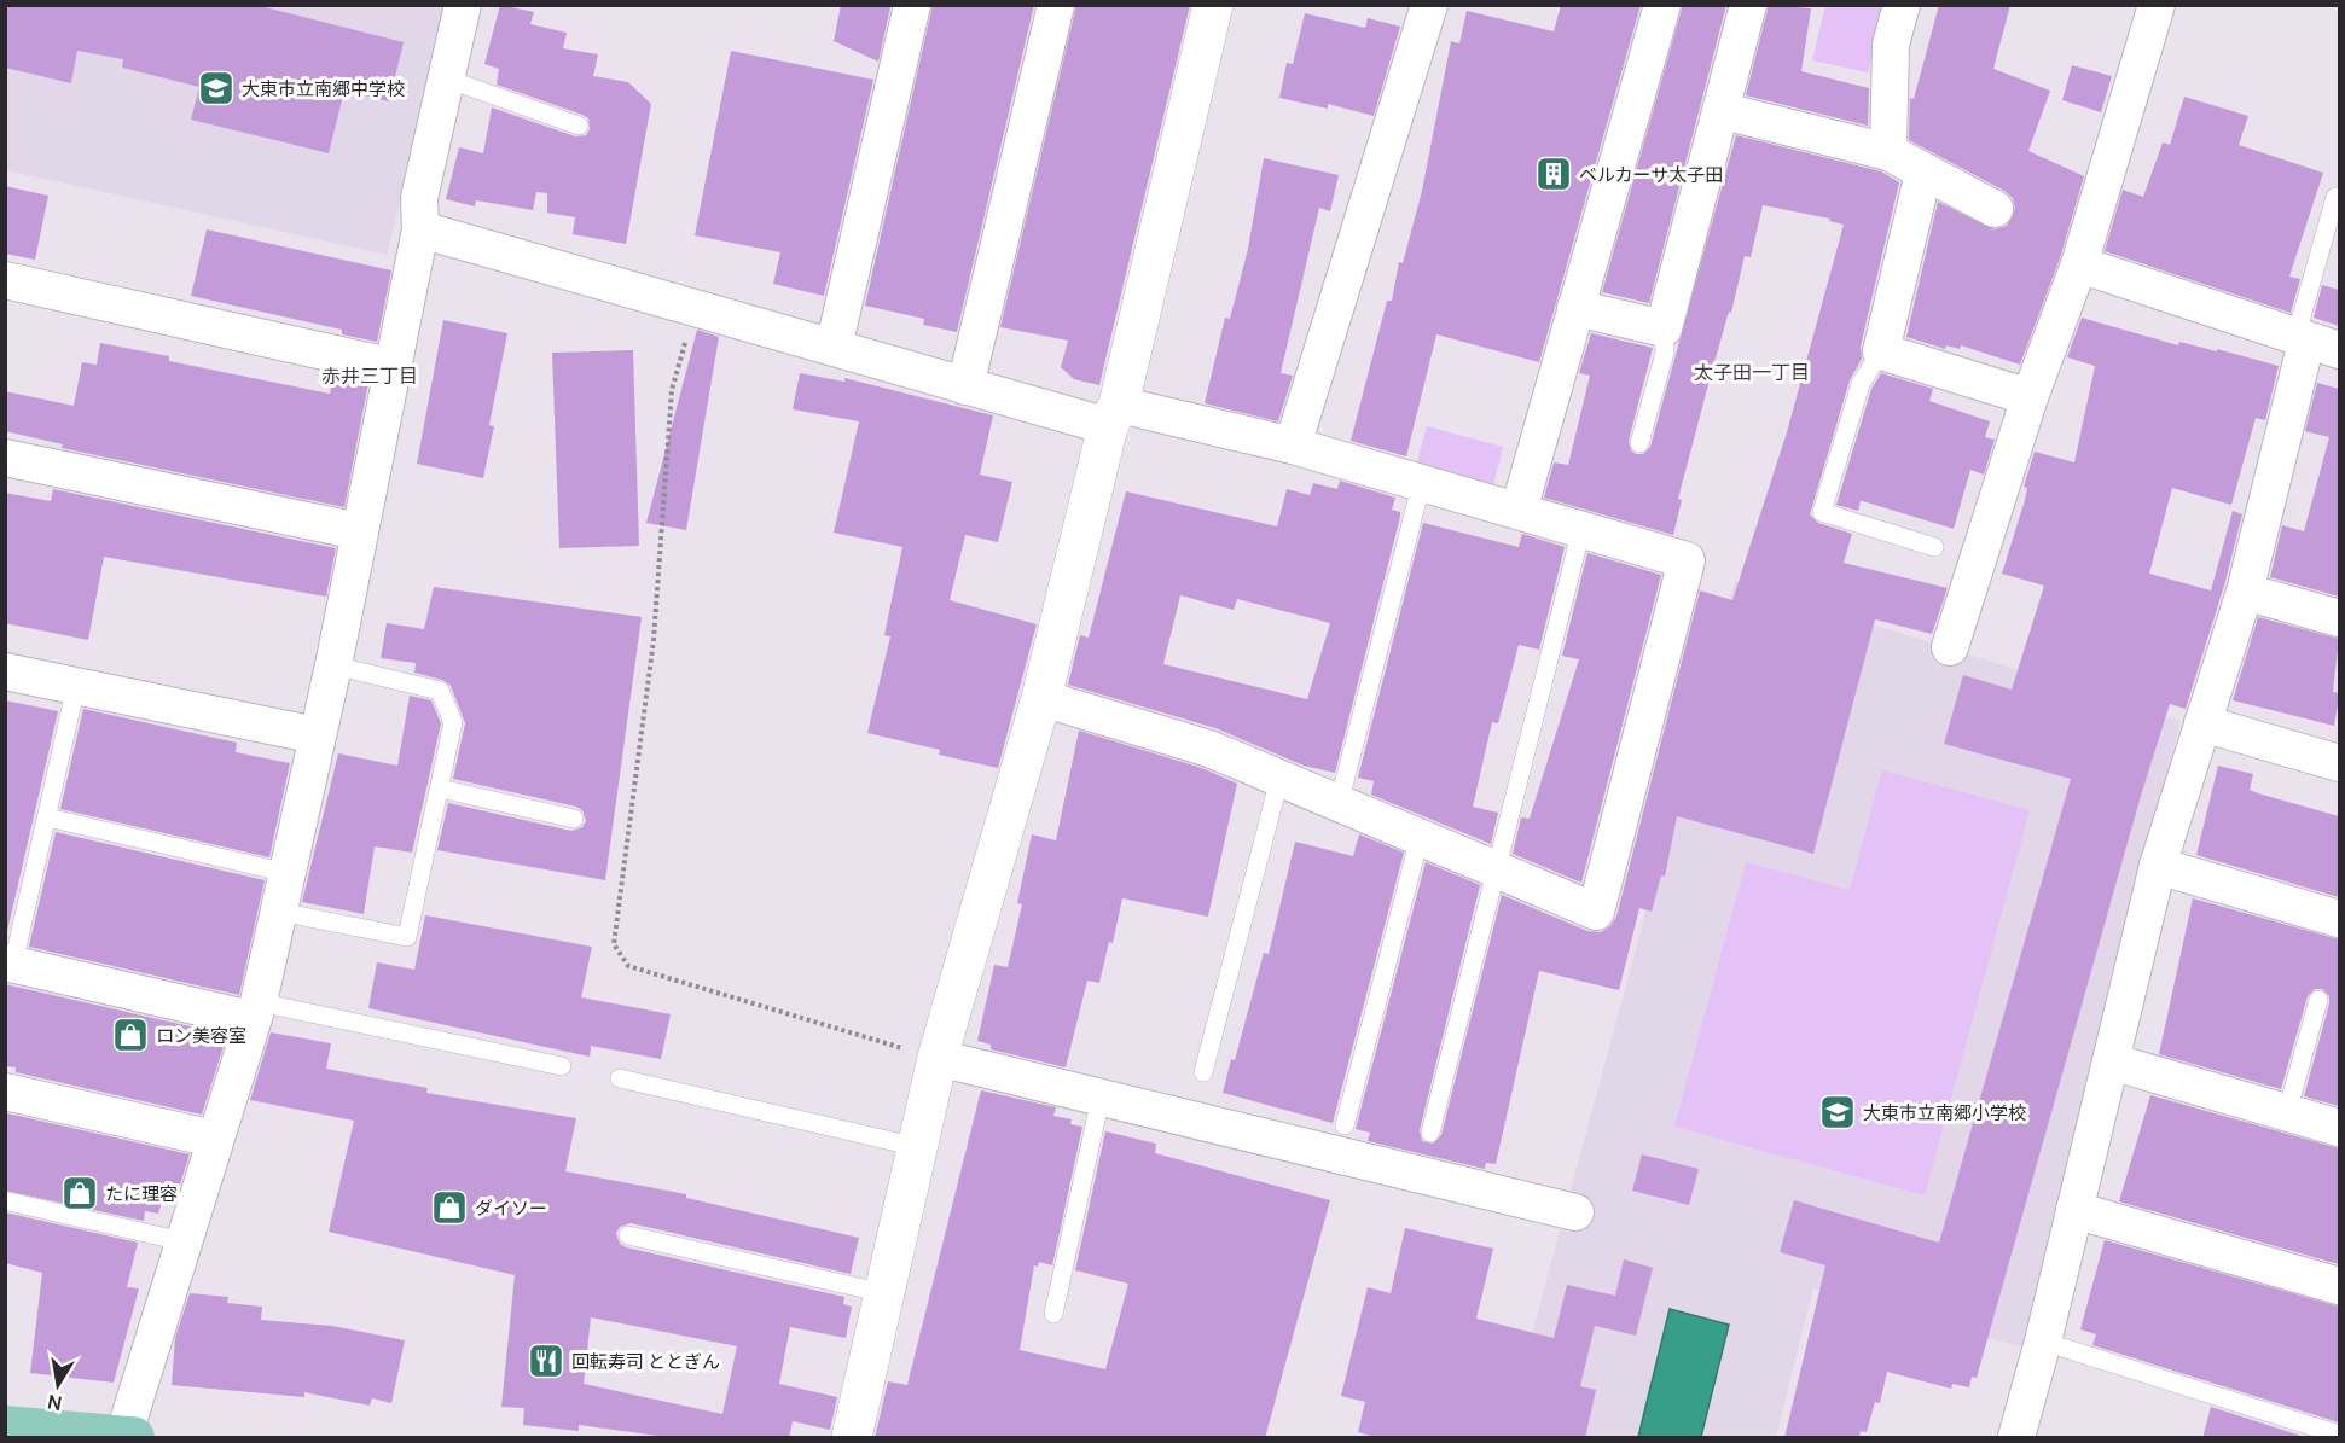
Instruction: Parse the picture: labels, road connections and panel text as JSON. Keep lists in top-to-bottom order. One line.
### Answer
{"districts":["太子田一丁目","赤井三丁目"],"places":{"school or university":["大東市立南郷中学校","大東市立南郷小学校"],"building":["ベルカーサ太子田"],"shop":["ロン美容室","たに理容","ダイソー"],"restaurant":["回転寿司 ととぎん"]},"north":"bottom"}
